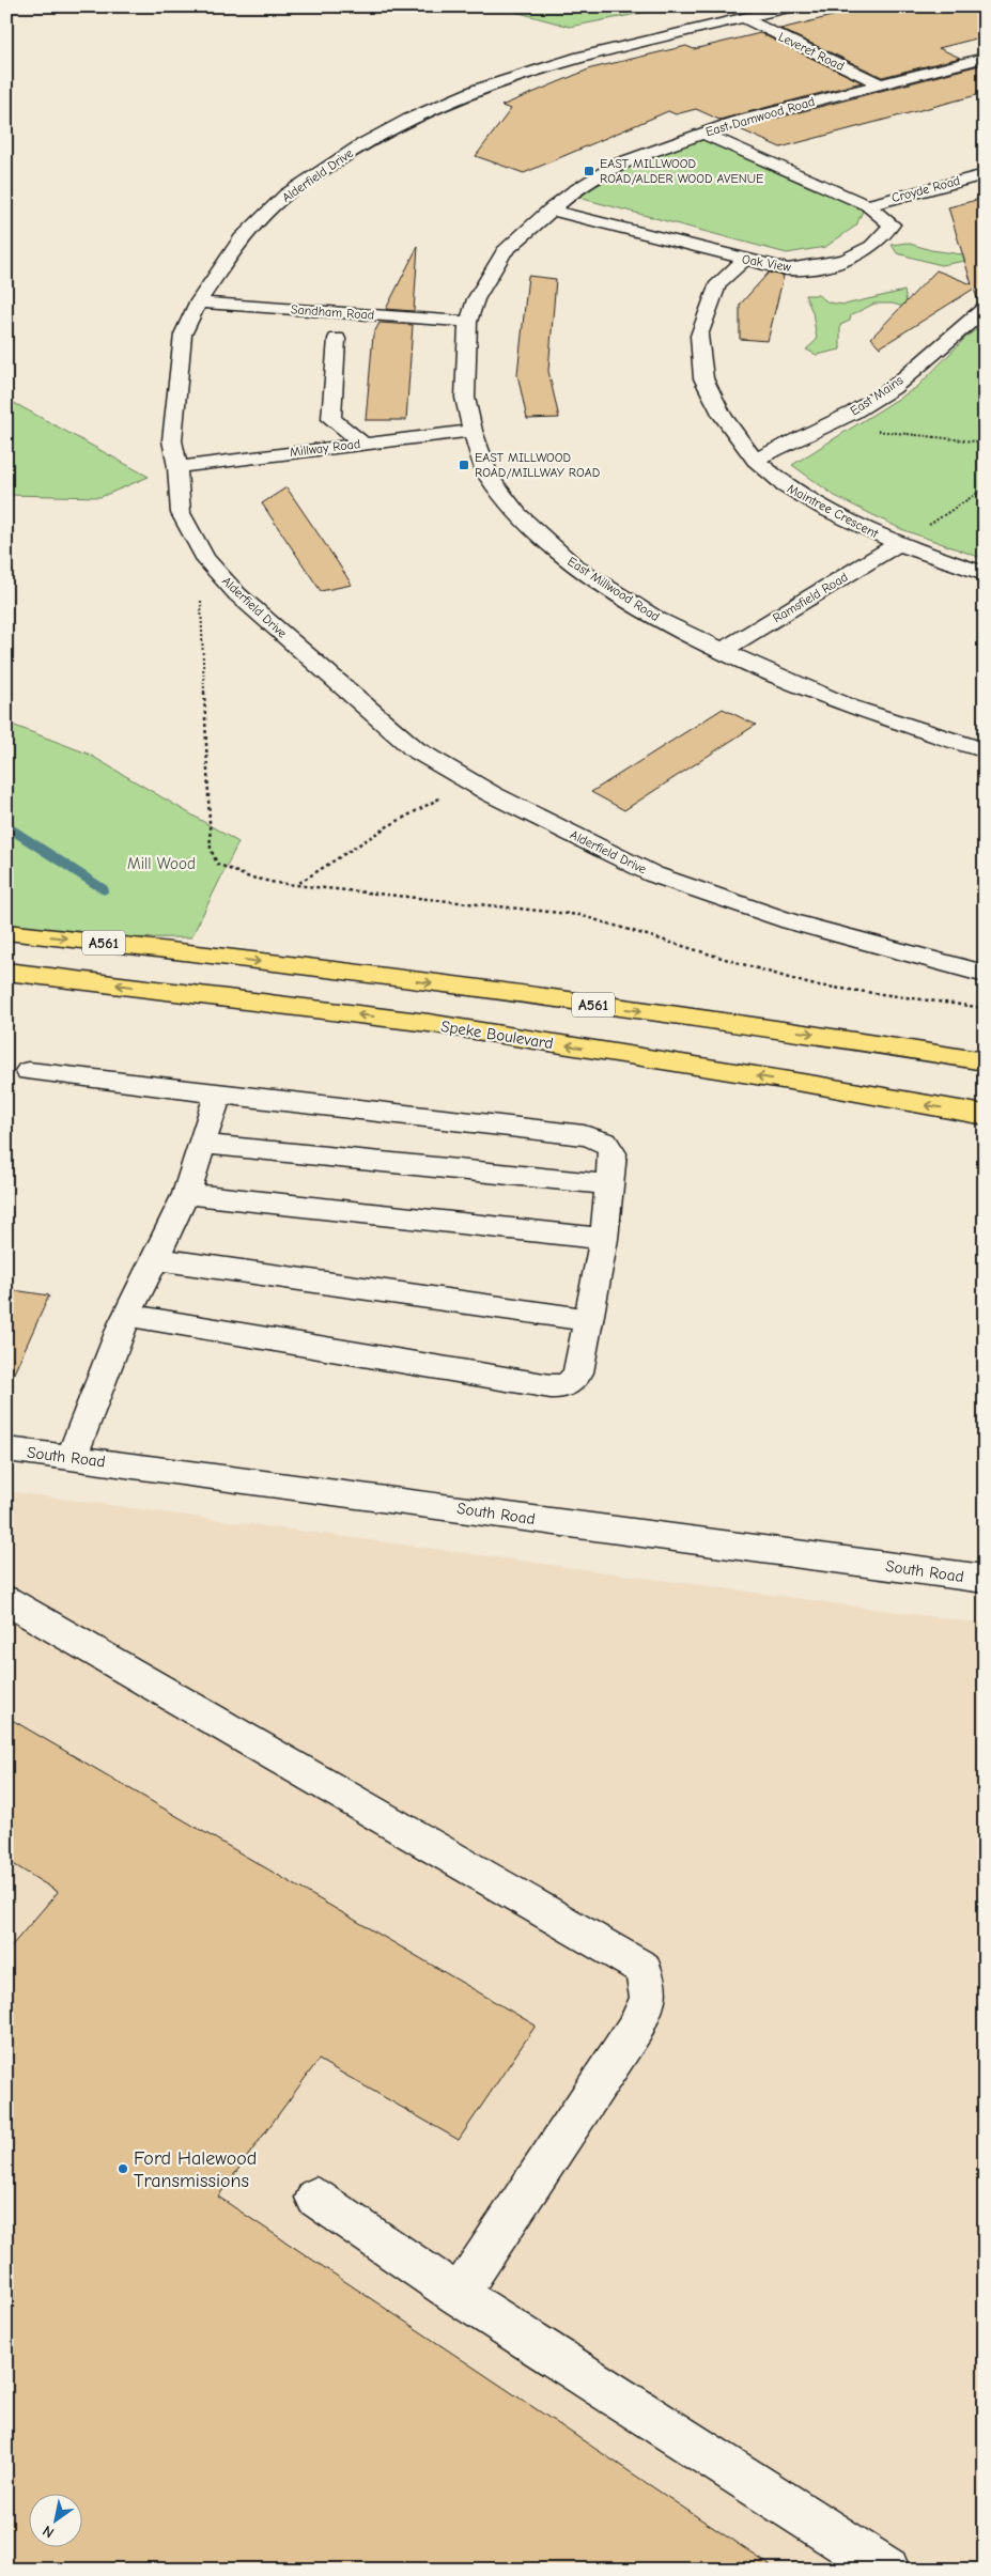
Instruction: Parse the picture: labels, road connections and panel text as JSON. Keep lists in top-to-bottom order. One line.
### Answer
{"streets":{"highway":["A561","Speke Boulevard"],"street":["Leveret Road","East Damwood Road","Alderfield Drive","Croyde Road","Oak View","Sandham Road","East Mains","Millway Road","Maintree Crescent","East Millwood Road","Ramsfield Road","South Road"]},"crossings":[["Leveret Road","East Damwood Road"],["Leveret Road","Alderfield Drive"],["East Damwood Road","Oak View"],["East Damwood Road","East Millwood Road"],["Alderfield Drive","Sandham Road"],["Alderfield Drive","Millway Road"],["Croyde Road","Oak View"],["Oak View","Maintree Crescent"],["Oak View","East Millwood Road"],["Sandham Road","East Millwood Road"],["East Mains","Maintree Crescent"],["Millway Road","East Millwood Road"],["Maintree Crescent","Ramsfield Road"],["East Millwood Road","Ramsfield Road"]],"parks":["Mill Wood"],"places":{"transit":["EAST MILLWOOD ROAD/ALDER WOOD AVENUE","EAST MILLWOOD ROAD/MILLWAY ROAD"],"other":["Ford Halewood Transmissions"]},"north":"bottom left"}
